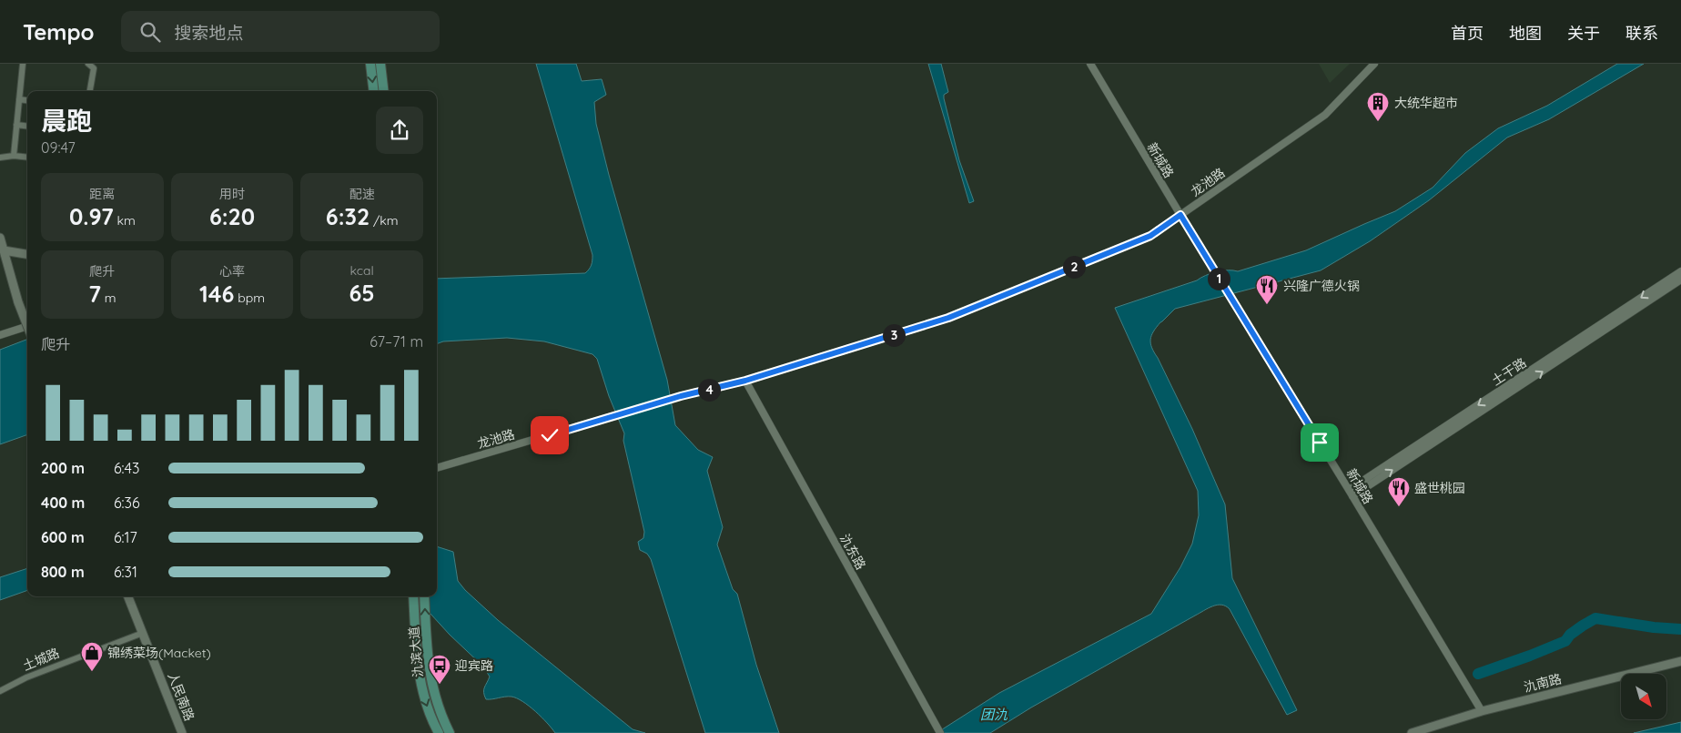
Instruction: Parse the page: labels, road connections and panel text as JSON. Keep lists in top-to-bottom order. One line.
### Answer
{"streets":{"main road":["氿滨大道","氿南路","人民南路"],"street":["新城路","龙池路","土干路","氿东路","土城路"]},"crossings":[["新城路","龙池路"],["新城路","土干路"],["新城路","氿南路"],["龙池路","氿东路"],["土城路","人民南路"]],"water":["团氿"],"places":{"building":["大统华超市"],"restaurant":["兴隆广德火锅","盛世桃园"],"shop":["锦绣菜场(Macket)"],"bus stop":["迎宾路"]},"north":"bottom right","page":{"header":"Tempo","search":"搜索地点","nav":["首页","地图","关于","联系"],"heading":["晨跑","09:47"],"stats":[["距离","0.97 km"],["用时","6:20"],["配速","6:32 /km"],["爬升","7 m"],["心率","146 bpm"],["kcal","65"]],"pins":["2","1","3","4"],"chart":["爬升","67–71 m"],"list":[{"name":"200 m","note":"6:43"},{"name":"400 m","note":"6:36"},{"name":"600 m","note":"6:17"},{"name":"800 m","note":"6:31"}]}}
